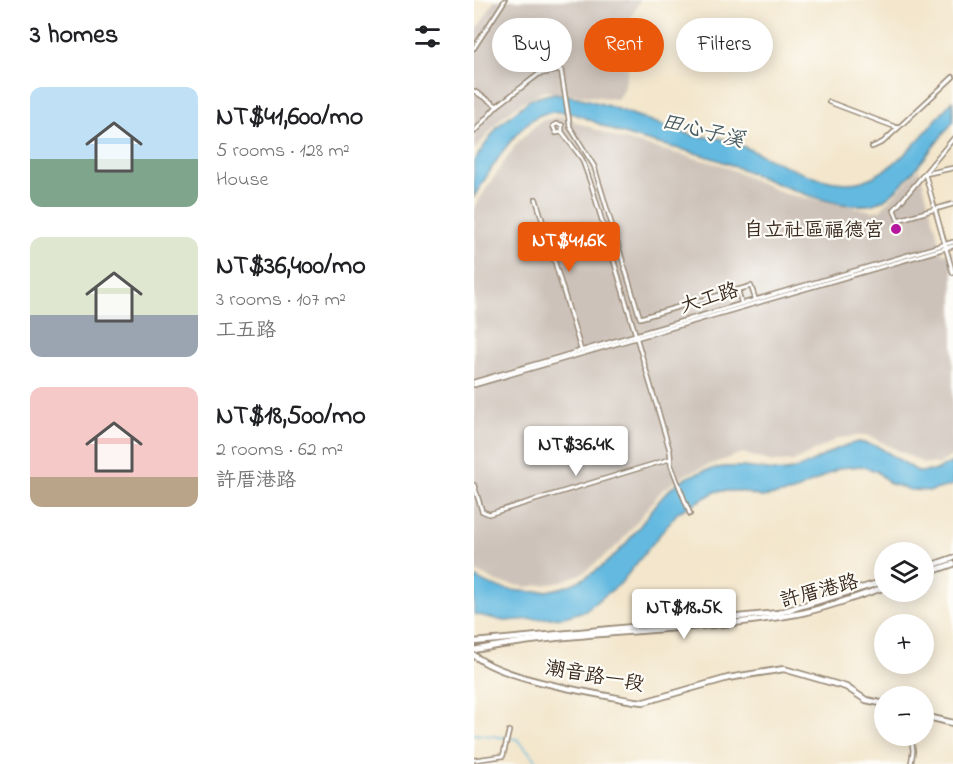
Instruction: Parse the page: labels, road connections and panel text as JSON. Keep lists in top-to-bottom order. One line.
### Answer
{"streets":{"street":["大工路","許厝港路","潮音路一段"]},"water":["田心子溪"],"places":["自立社區福德宮"],"page":{"heading":"3 homes","chip":["Buy","Rent","Filters"],"list":[{"name":"NT$41,600/mo","note":"5 rooms · 128 m² · House"},{"name":"NT$36,400/mo","note":"3 rooms · 107 m² · 工五路"},{"name":"NT$18,500/mo","note":"2 rooms · 62 m² · 許厝港路"}],"price":["NT$41.6K","NT$36.4K","NT$18.5K"],"map_buttons":["+","−"]}}
